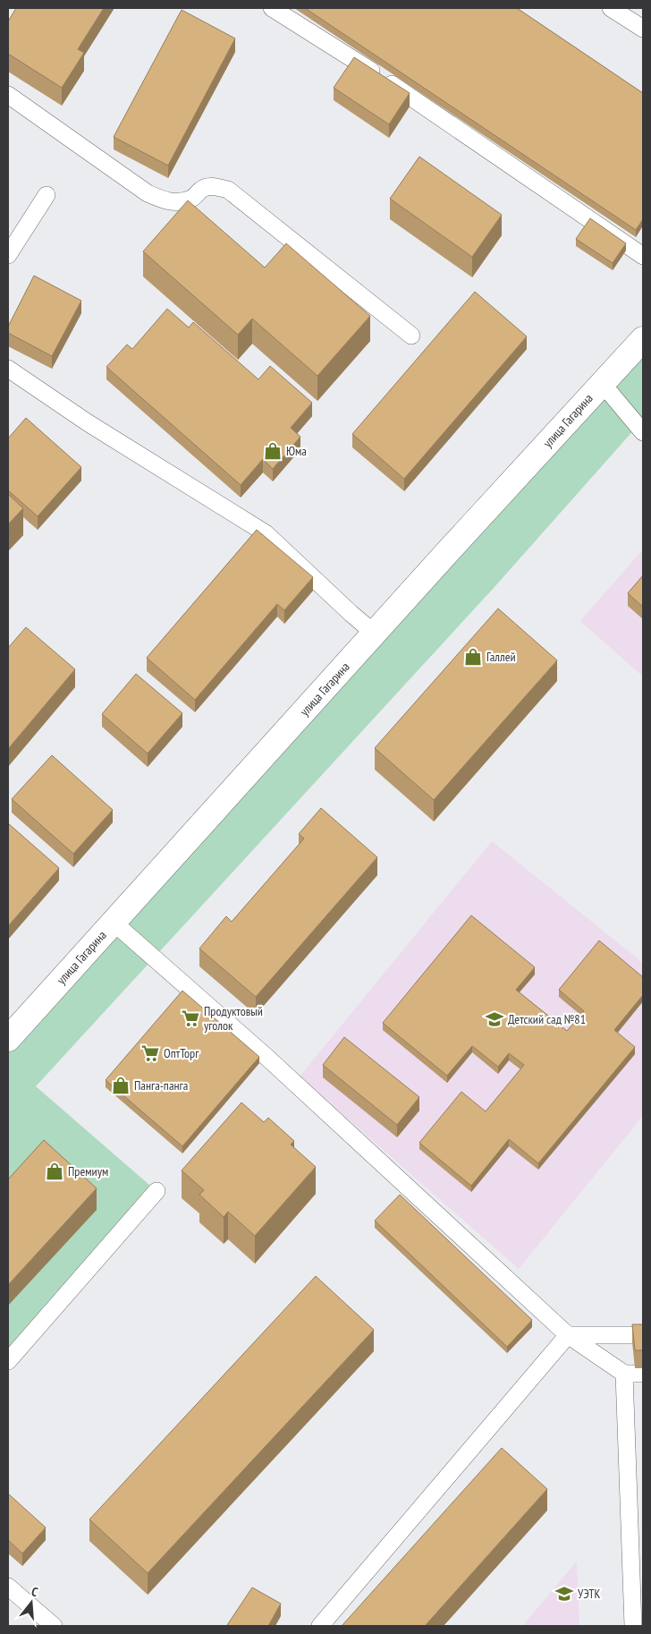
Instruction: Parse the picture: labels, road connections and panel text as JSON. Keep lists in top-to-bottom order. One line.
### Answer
{"streets":{"main road":["улица Гагарина"]},"places":{"shop":["Юма","Галлей","Панга-панга","Премиум"],"supermarket":["Продуктовый уголок","ОптТорг"],"school or university":["Детский сад №81","УЭТК"]},"north":"top"}
